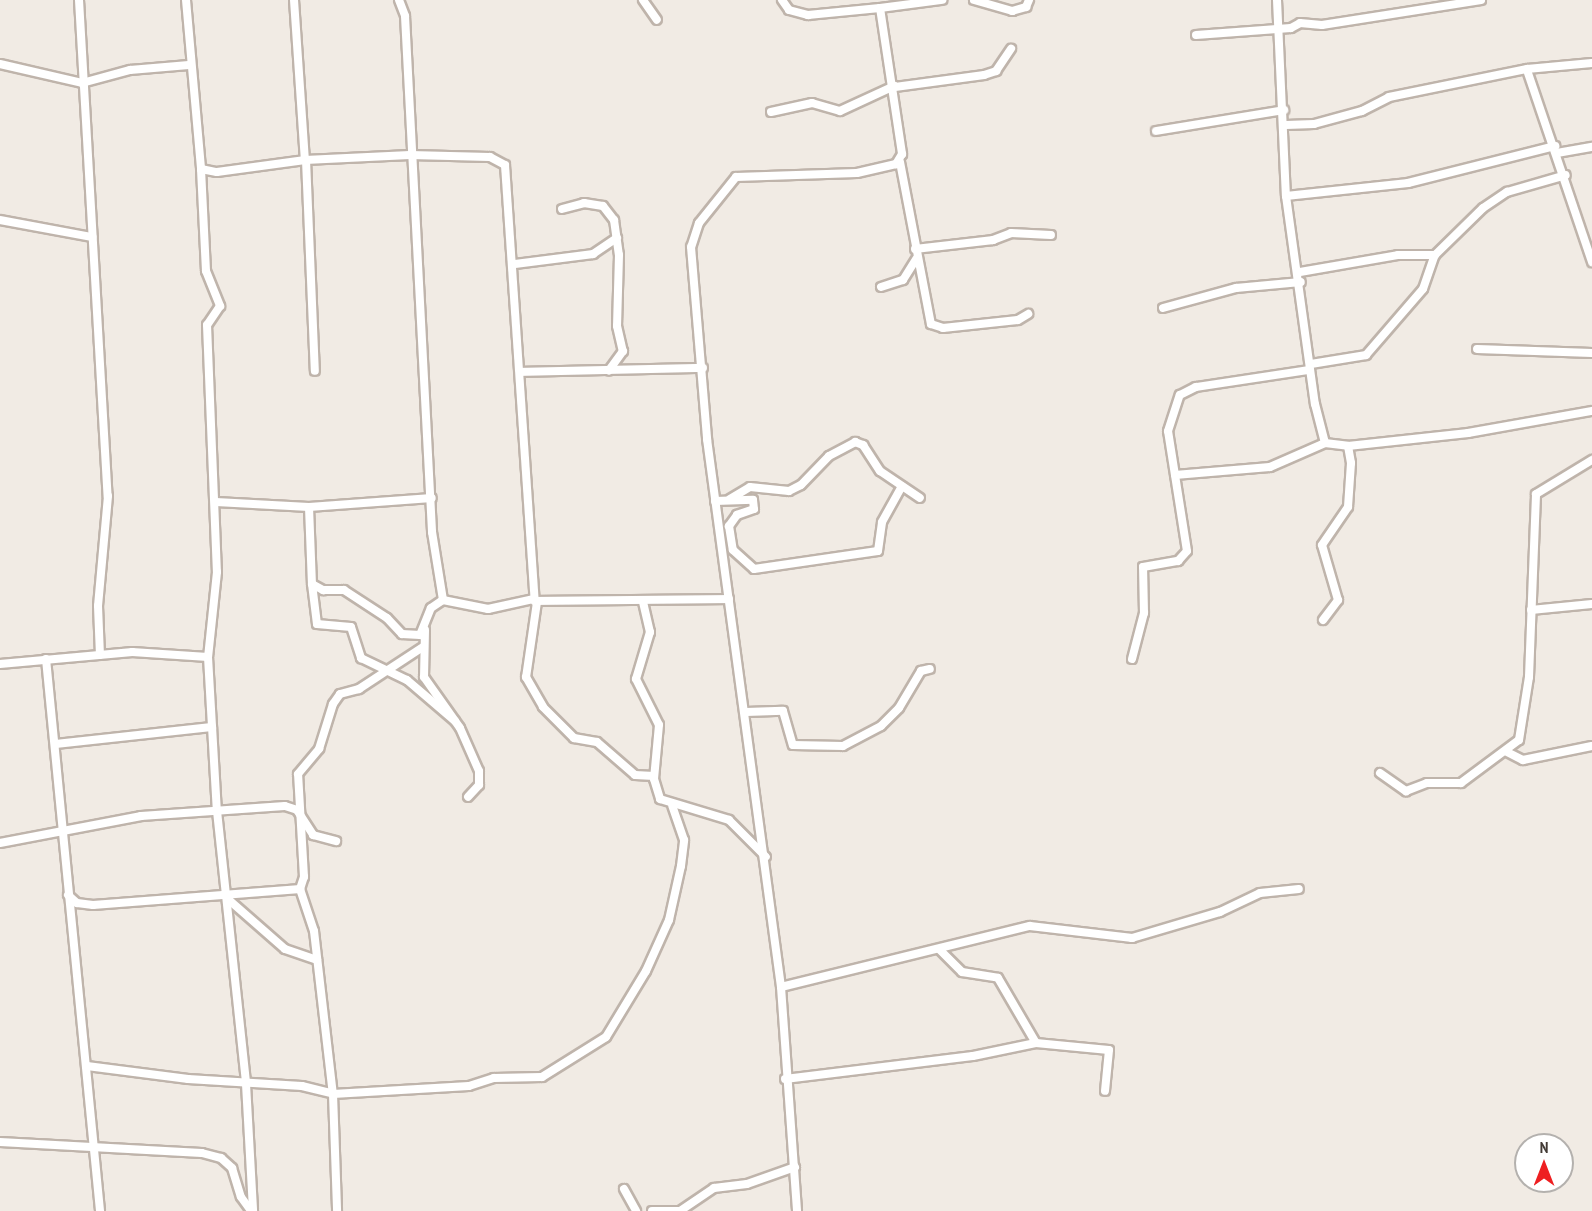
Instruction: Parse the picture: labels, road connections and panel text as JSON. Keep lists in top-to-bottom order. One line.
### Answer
{"north":"top"}
